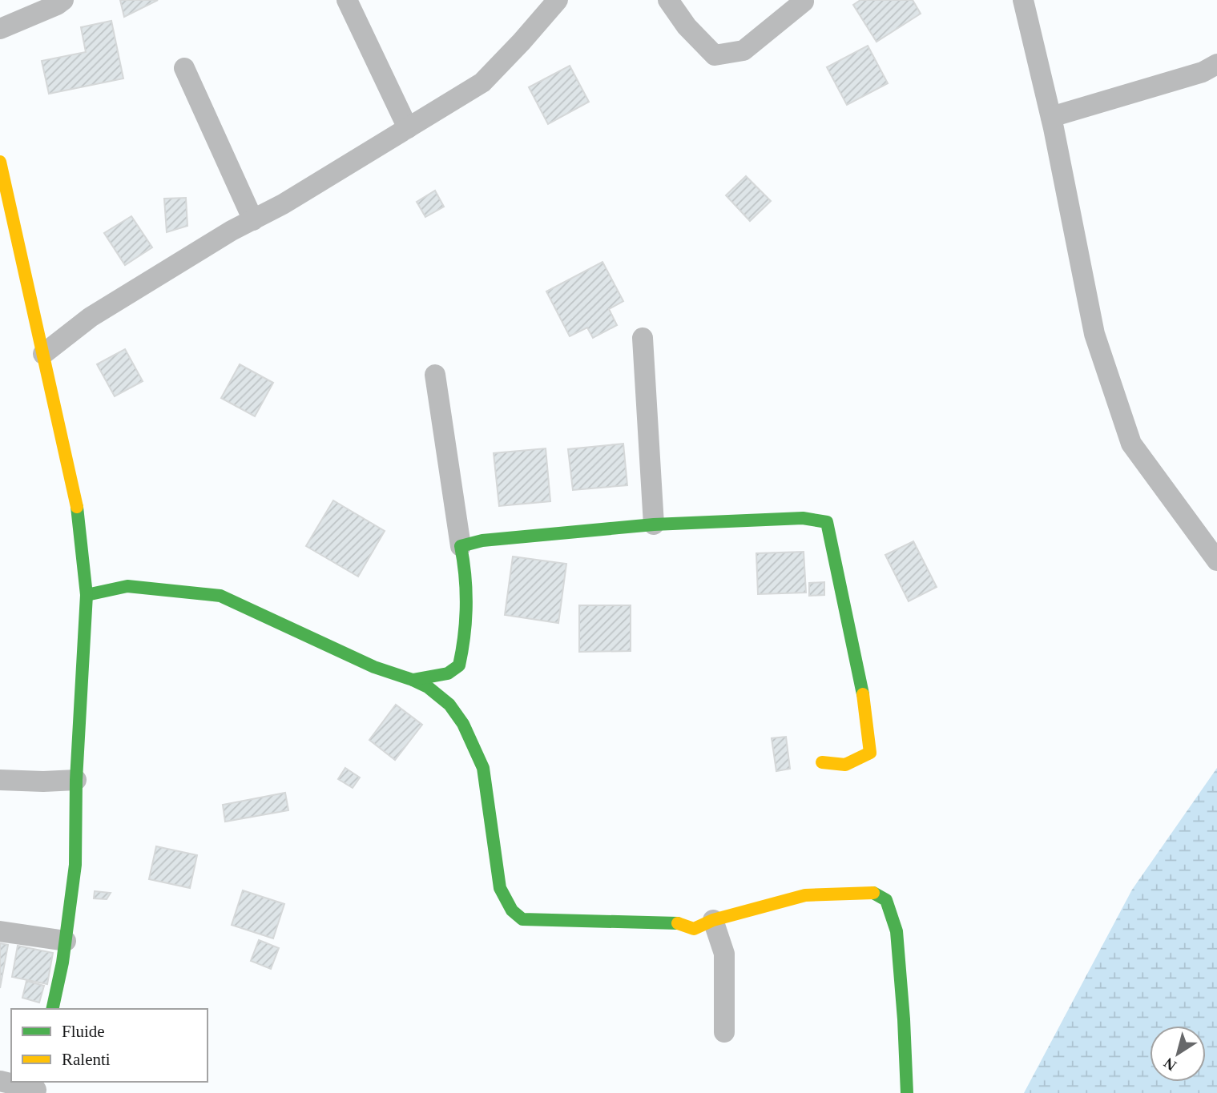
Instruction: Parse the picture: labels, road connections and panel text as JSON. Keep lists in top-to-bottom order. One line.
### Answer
{"legend":["Fluide","Ralenti"],"north":"bottom left"}
